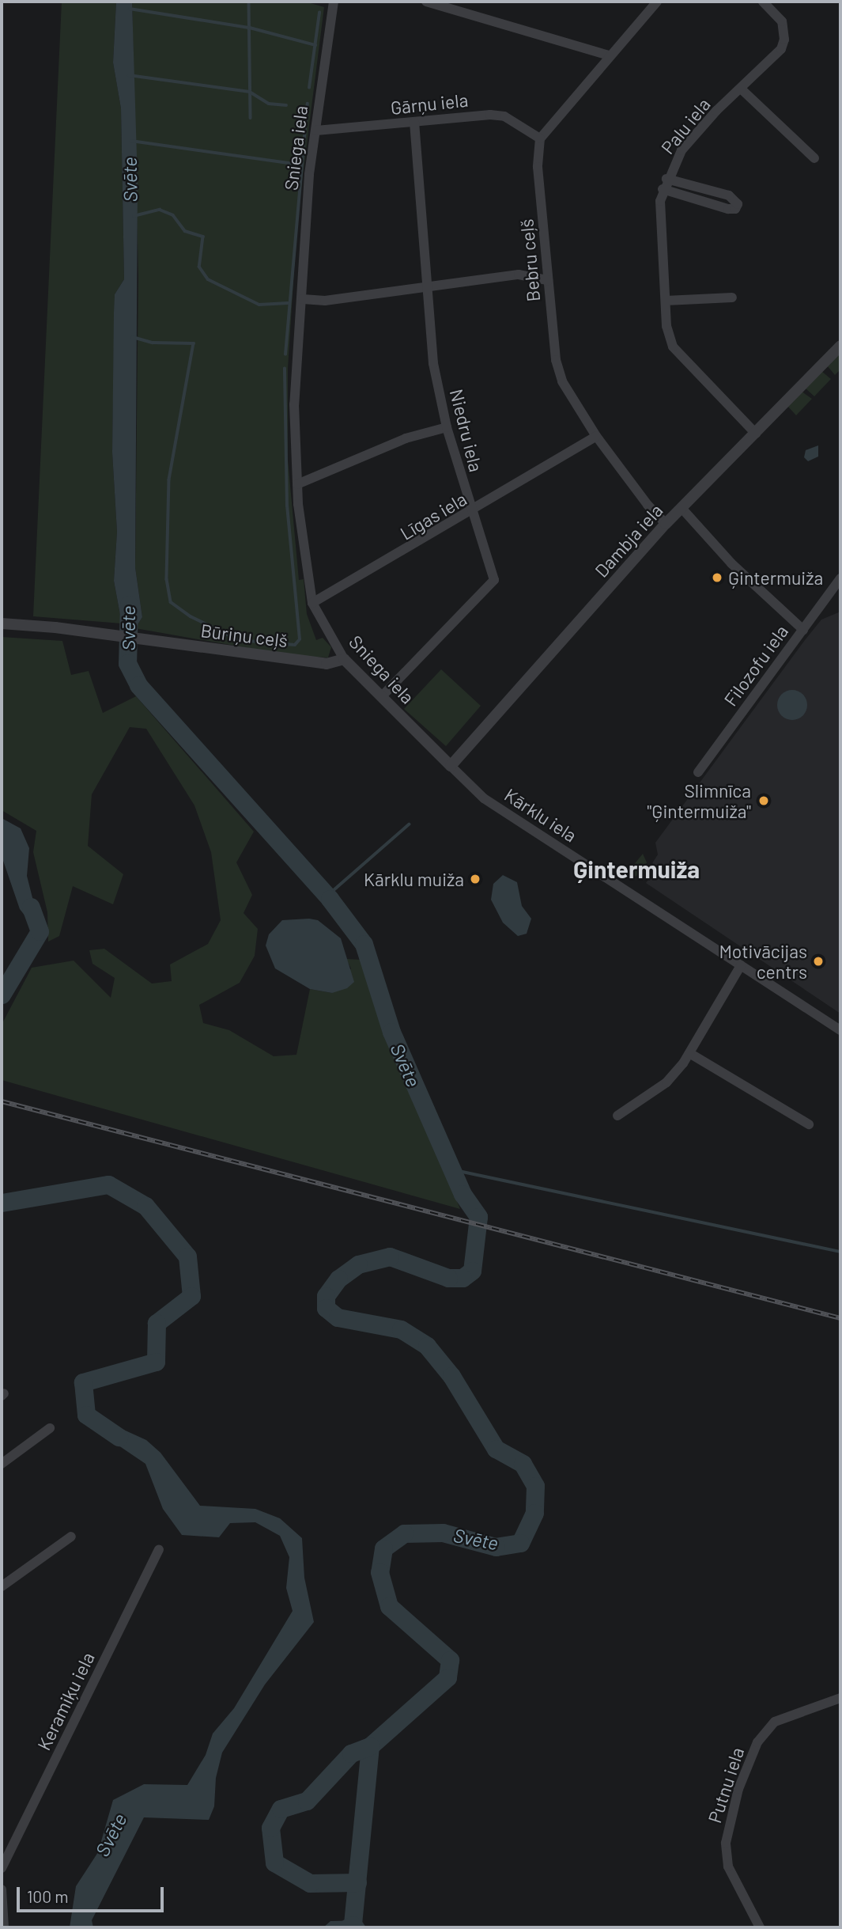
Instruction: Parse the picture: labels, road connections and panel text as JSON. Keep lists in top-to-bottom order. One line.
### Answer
{"streets":{"street":["Gārņu iela","Palu iela","Sniega iela","Bebru ceļš","Niedru iela","Līgas iela","Dambja iela","Būriņu ceļš","Filozofu iela","Kārklu iela","Keramiķu iela","Putnu iela"]},"crossings":[["Gārņu iela","Sniega iela"],["Gārņu iela","Bebru ceļš"],["Gārņu iela","Niedru iela"],["Palu iela","Dambja iela"],["Sniega iela","Niedru iela"],["Sniega iela","Līgas iela"],["Sniega iela","Dambja iela"],["Sniega iela","Būriņu ceļš"],["Sniega iela","Kārklu iela"],["Bebru ceļš","Līgas iela"],["Bebru ceļš","Dambja iela"],["Niedru iela","Līgas iela"],["Dambja iela","Kārklu iela"]],"districts":["Ģintermuiža"],"water":["Svēte"],"places":["Ģintermuiža","Slimnīca \"Ģintermuiža\"","Kārklu muiža","Motivācijas centrs"],"scale_bar":"100 m"}
